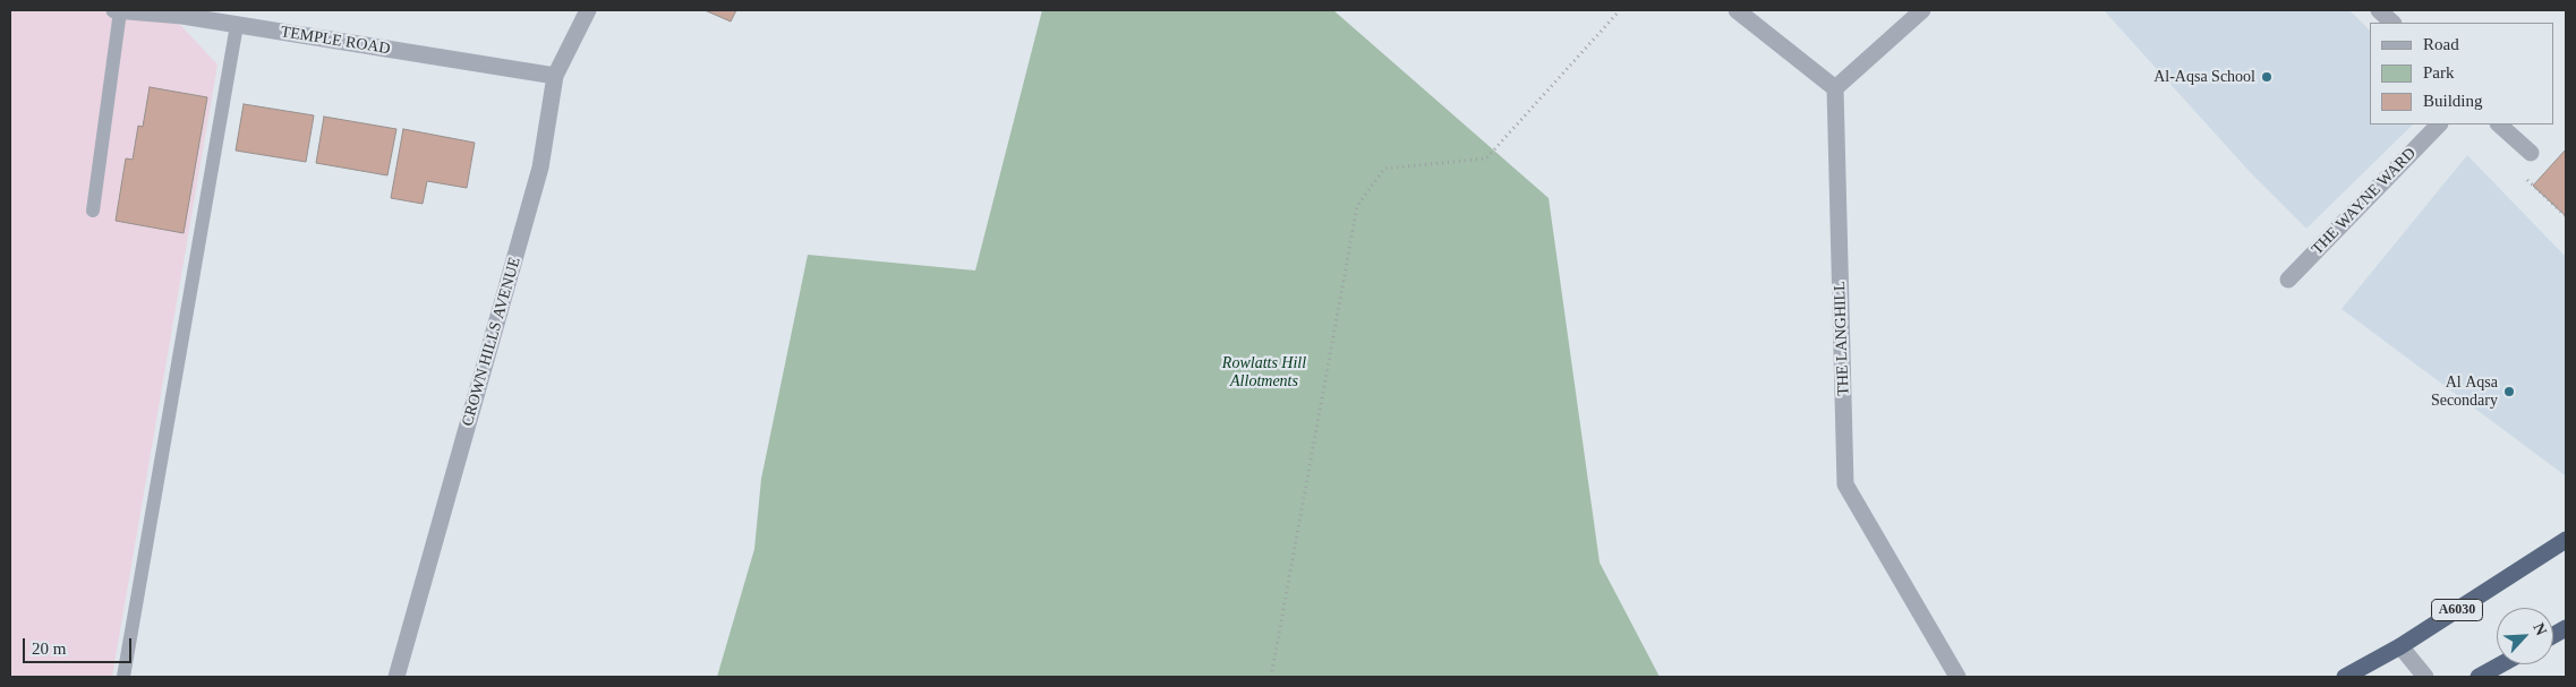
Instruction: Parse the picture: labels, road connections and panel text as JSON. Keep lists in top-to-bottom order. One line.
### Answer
{"streets":{"highway":["A6030"],"street":["TEMPLE ROAD","THE WAYNE WARD","THE LANGHILL","CROWN HILLS AVENUE"]},"crossings":[["TEMPLE ROAD","CROWN HILLS AVENUE"]],"parks":["Rowlatts Hill Allotments"],"places":["Al-Aqsa School","Al Aqsa Secondary"],"legend":["Road","Park","Building"],"scale_bar":"20 m","north":"top right"}
